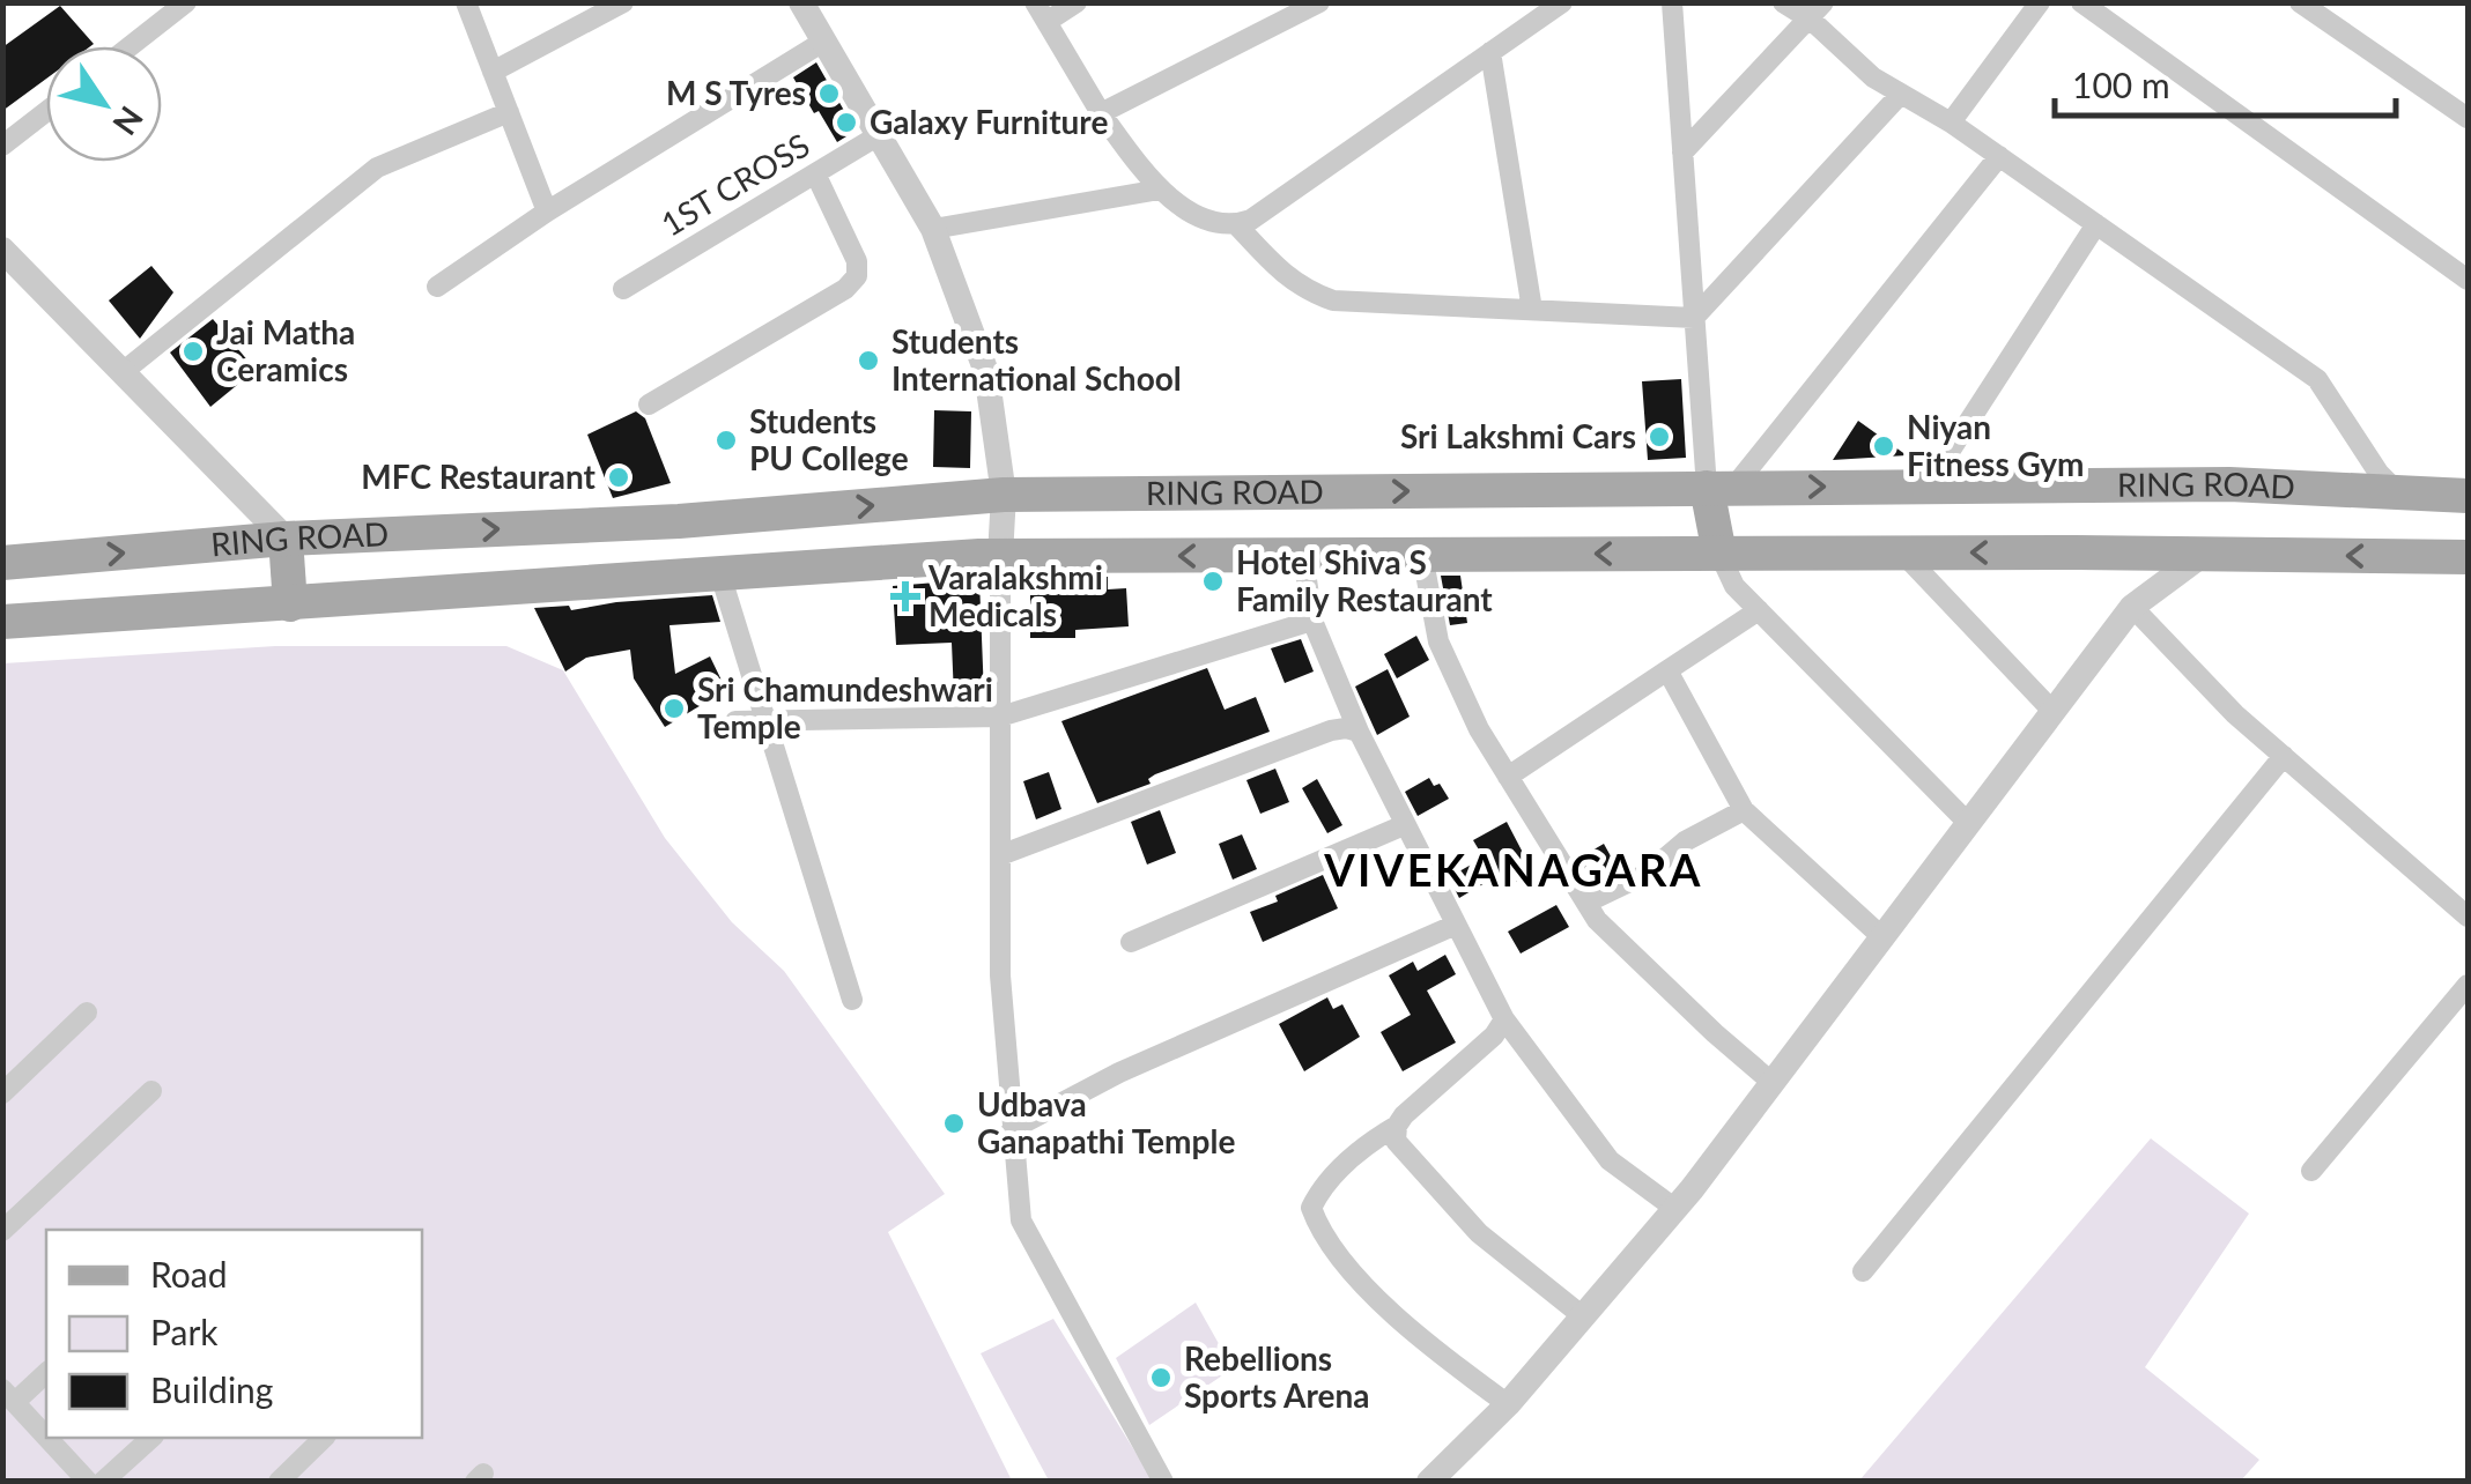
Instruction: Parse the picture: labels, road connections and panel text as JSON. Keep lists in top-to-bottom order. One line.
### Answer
{"streets":{"main road":["RING ROAD"],"street":["1ST CROSS"]},"districts":["VIVEKANAGARA"],"places":{"other":["M S Tyres","Galaxy Furniture","Jai Matha Ceramics","Students International School","Sri Lakshmi Cars","Students PU College","Niyan Fitness Gym","MFC Restaurant","Hotel Shiva S Family Restaurant","Sri Chamundeshwari Temple","Udbava Ganapathi Temple","Rebellions Sports Arena"],"health":["Varalakshmi Medicals"]},"legend":["Road","Park","Building"],"scale_bar":"100 m","north":"bottom right"}
